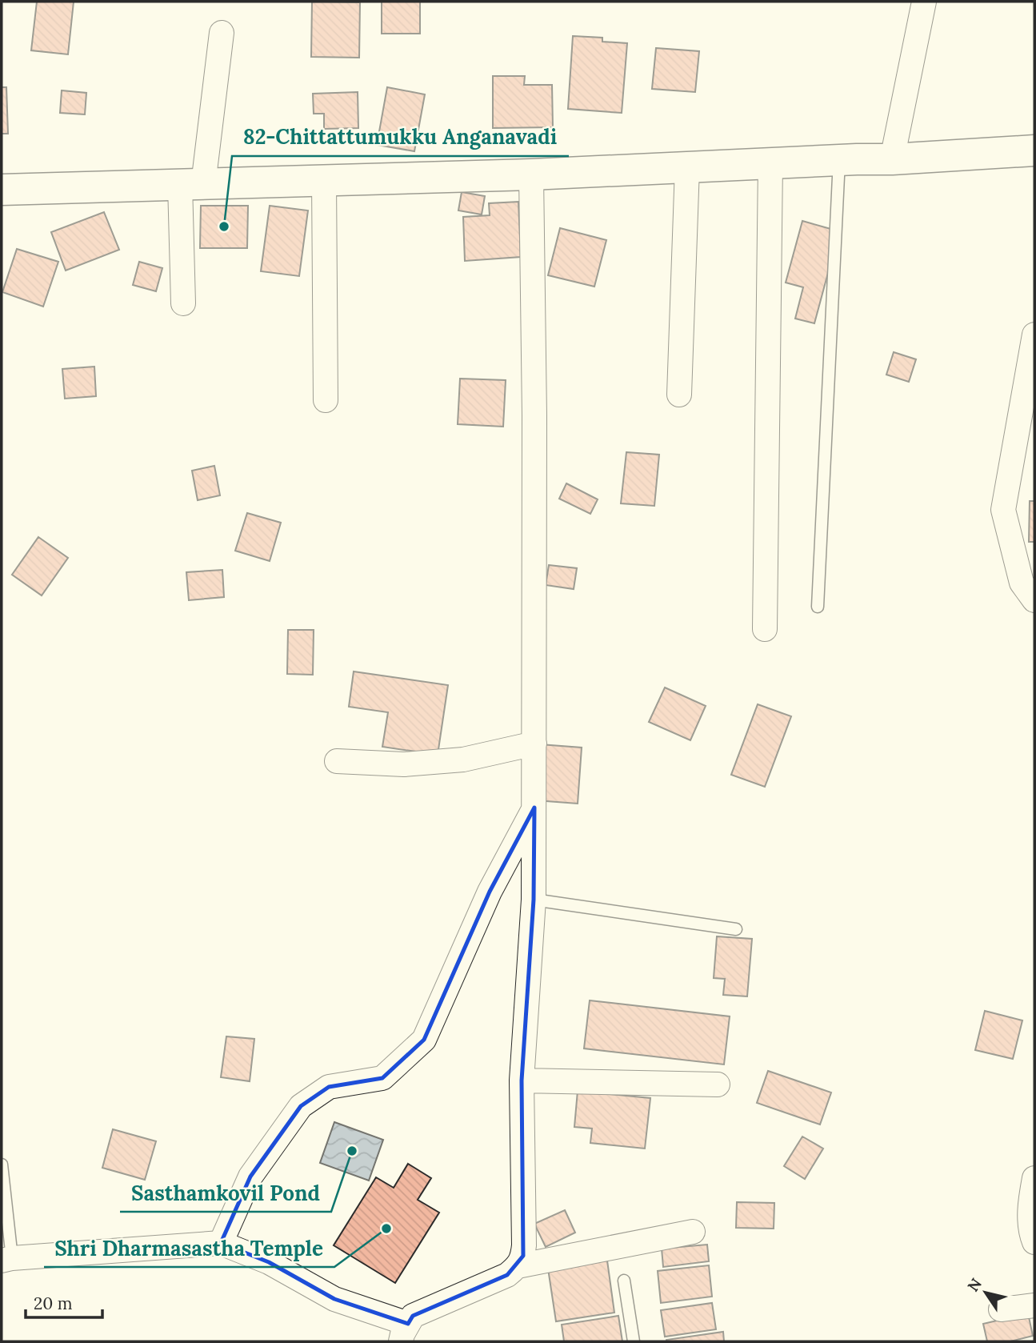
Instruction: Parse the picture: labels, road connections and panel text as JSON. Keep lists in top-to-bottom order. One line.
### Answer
{"places":["82-Chittattumukku Anganavadi","Sasthamkovil Pond","Shri Dharmasastha Temple"],"scale_bar":"20 m","north":"top left"}
